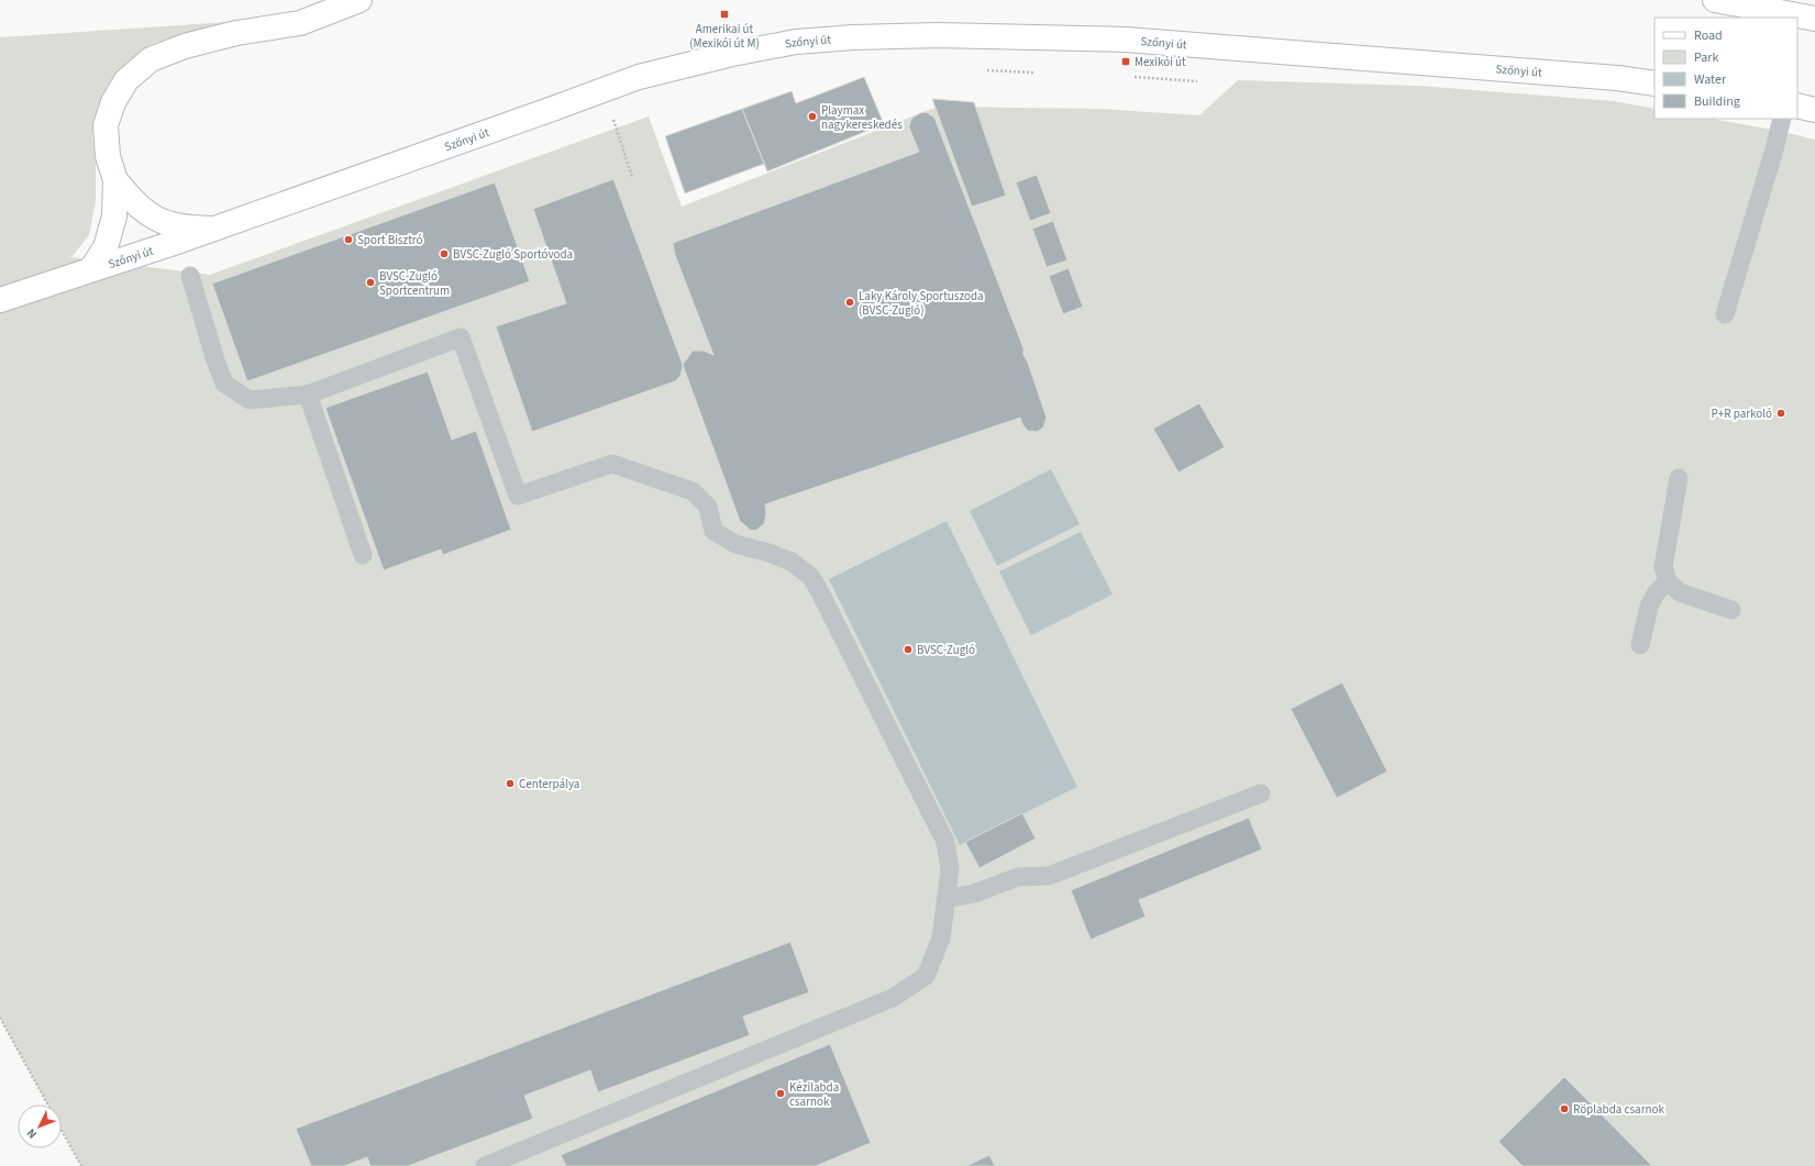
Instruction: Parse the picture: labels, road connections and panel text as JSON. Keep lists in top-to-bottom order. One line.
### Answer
{"streets":{"street":["Szőnyi út"]},"places":{"transit":["Amerikai út (Mexikói út M)","Mexikói út"],"other":["Playmax nagykereskedés","Sport Bisztró","BVSC-Zugló Sportóvoda","BVSC-Zugló Sportcentrum","Laky Károly Sportuszoda (BVSC-Zugló)","P+R parkoló","BVSC-Zugló","Centerpálya","Kézilabda csarnok","Röplabda csarnok"]},"legend":["Road","Park","Water","Building"],"north":"bottom left"}
